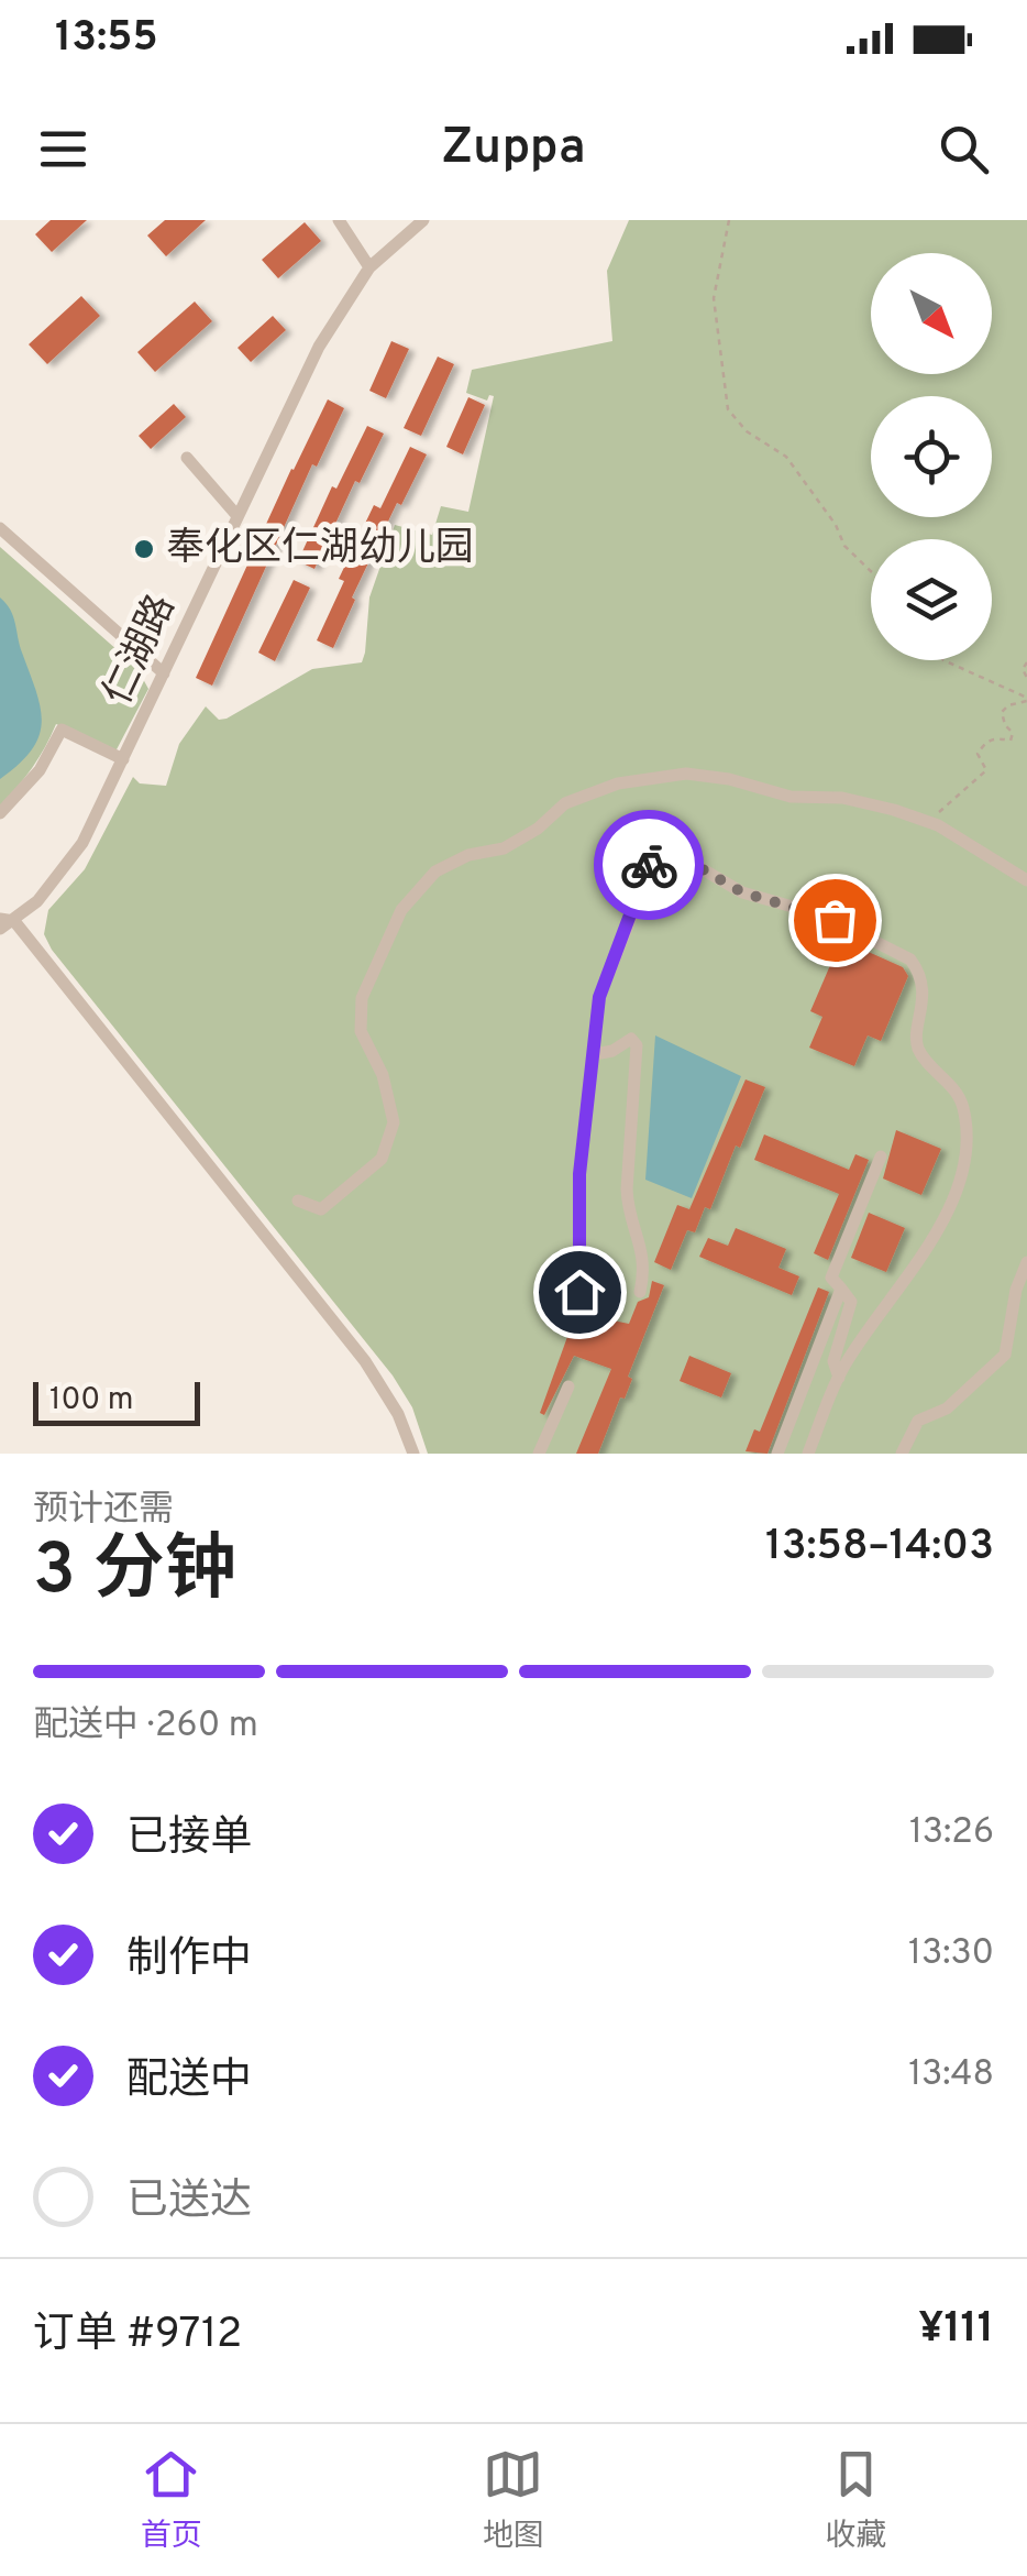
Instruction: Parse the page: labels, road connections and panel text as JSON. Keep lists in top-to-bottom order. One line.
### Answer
{"streets":{"street":["仁湖路"]},"places":["奉化区仁湖幼儿园"],"scale_bar":"100 m","north":"bottom right","page":{"status":"13:55","header":"Zuppa","scale":"100 m","heading":["3 分钟","预计还需","13:58–14:03"],"panel":["订单 #9712","¥111"],"bar":"配送中 · 260 m","list":[["已接单","13:26"],["制作中","13:30"],["配送中","13:48"],"已送达"],"tabs":["首页","地图","收藏"]}}
